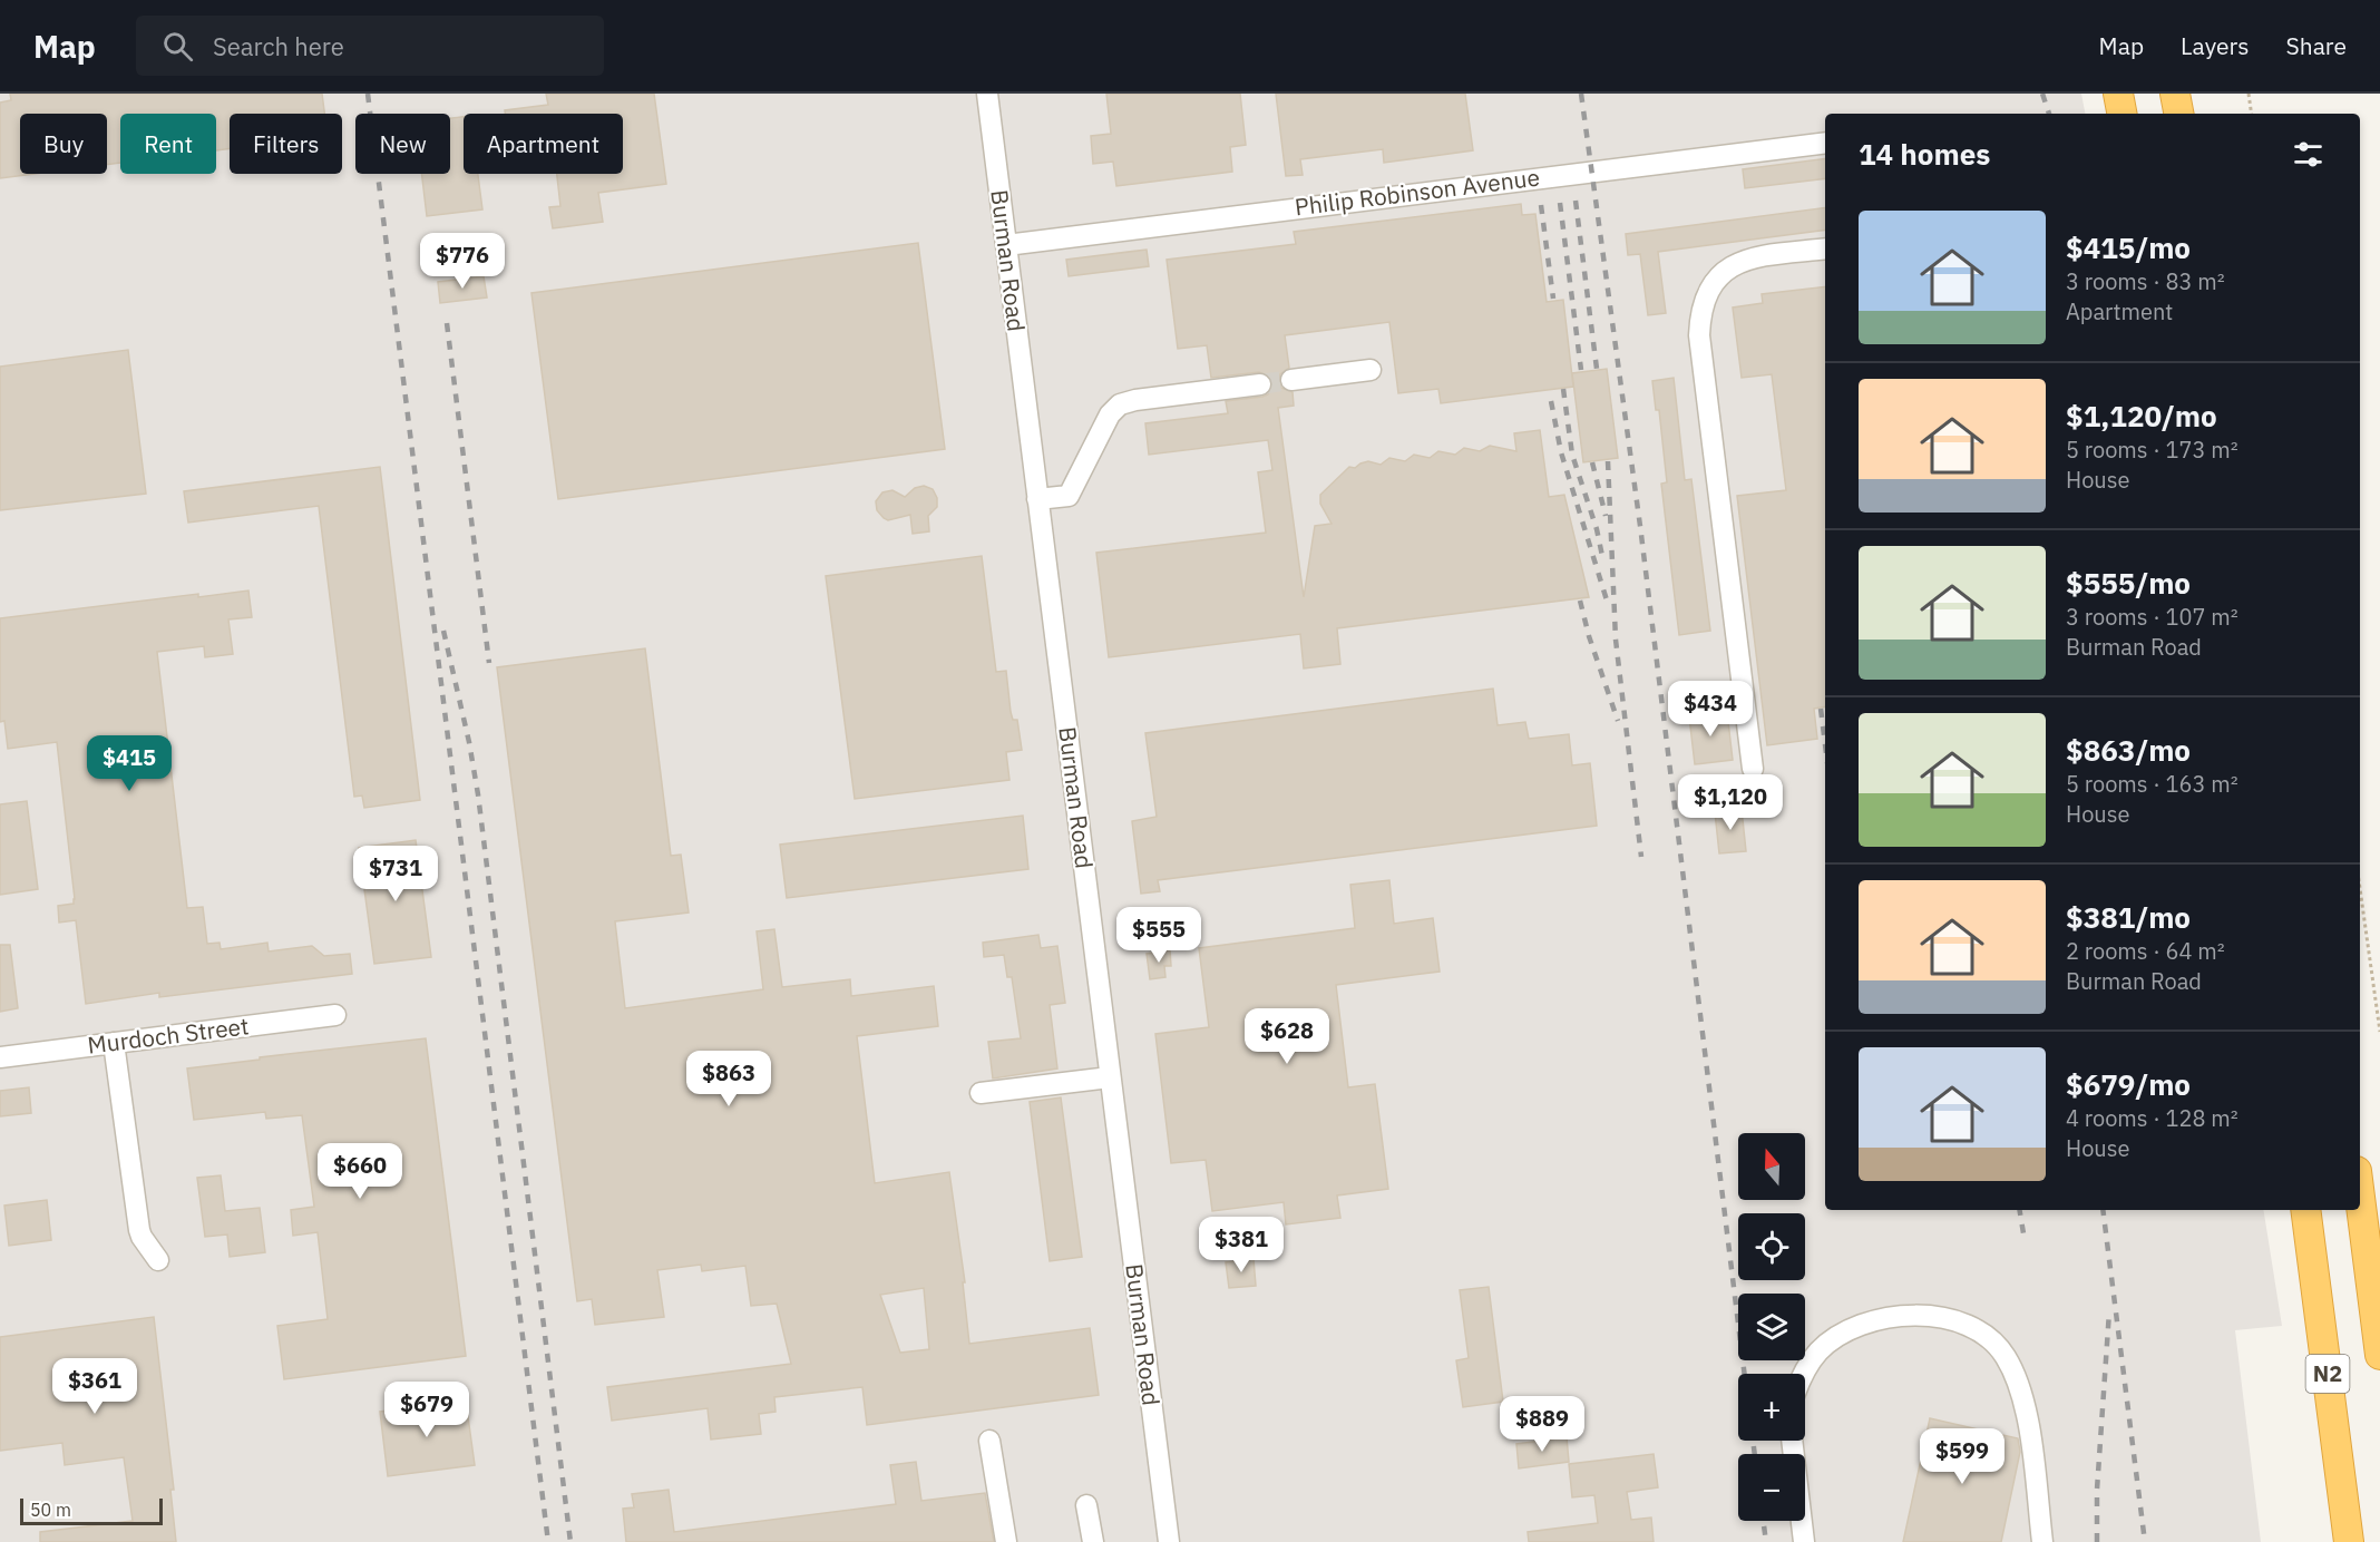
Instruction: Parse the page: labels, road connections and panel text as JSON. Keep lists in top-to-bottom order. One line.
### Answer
{"streets":{"highway":["N2"],"street":["Philip Robinson Avenue","Burman Road","Murdoch Street"]},"crossings":[["Philip Robinson Avenue","Burman Road"]],"scale_bar":"50 m","north":"top","page":{"header":"Map","search":"Search here","nav":["Map","Layers","Share"],"chip":["Buy","Rent","Filters","New","Apartment"],"heading":"14 homes","list":[{"name":"$415/mo","note":"3 rooms · 83 m² · Apartment"},{"name":"$1,120/mo","note":"5 rooms · 173 m² · House"},{"name":"$555/mo","note":"3 rooms · 107 m² · Burman Road"},{"name":"$863/mo","note":"5 rooms · 163 m² · House"},{"name":"$381/mo","note":"2 rooms · 64 m² · Burman Road"},{"name":"$679/mo","note":"4 rooms · 128 m² · House"}],"price":["$776","$434","$415","$1,120","$731","$555","$628","$863","$660","$381","$361","$679","$889","$599"],"map_buttons":["+","−"],"scale":"50 m"}}
